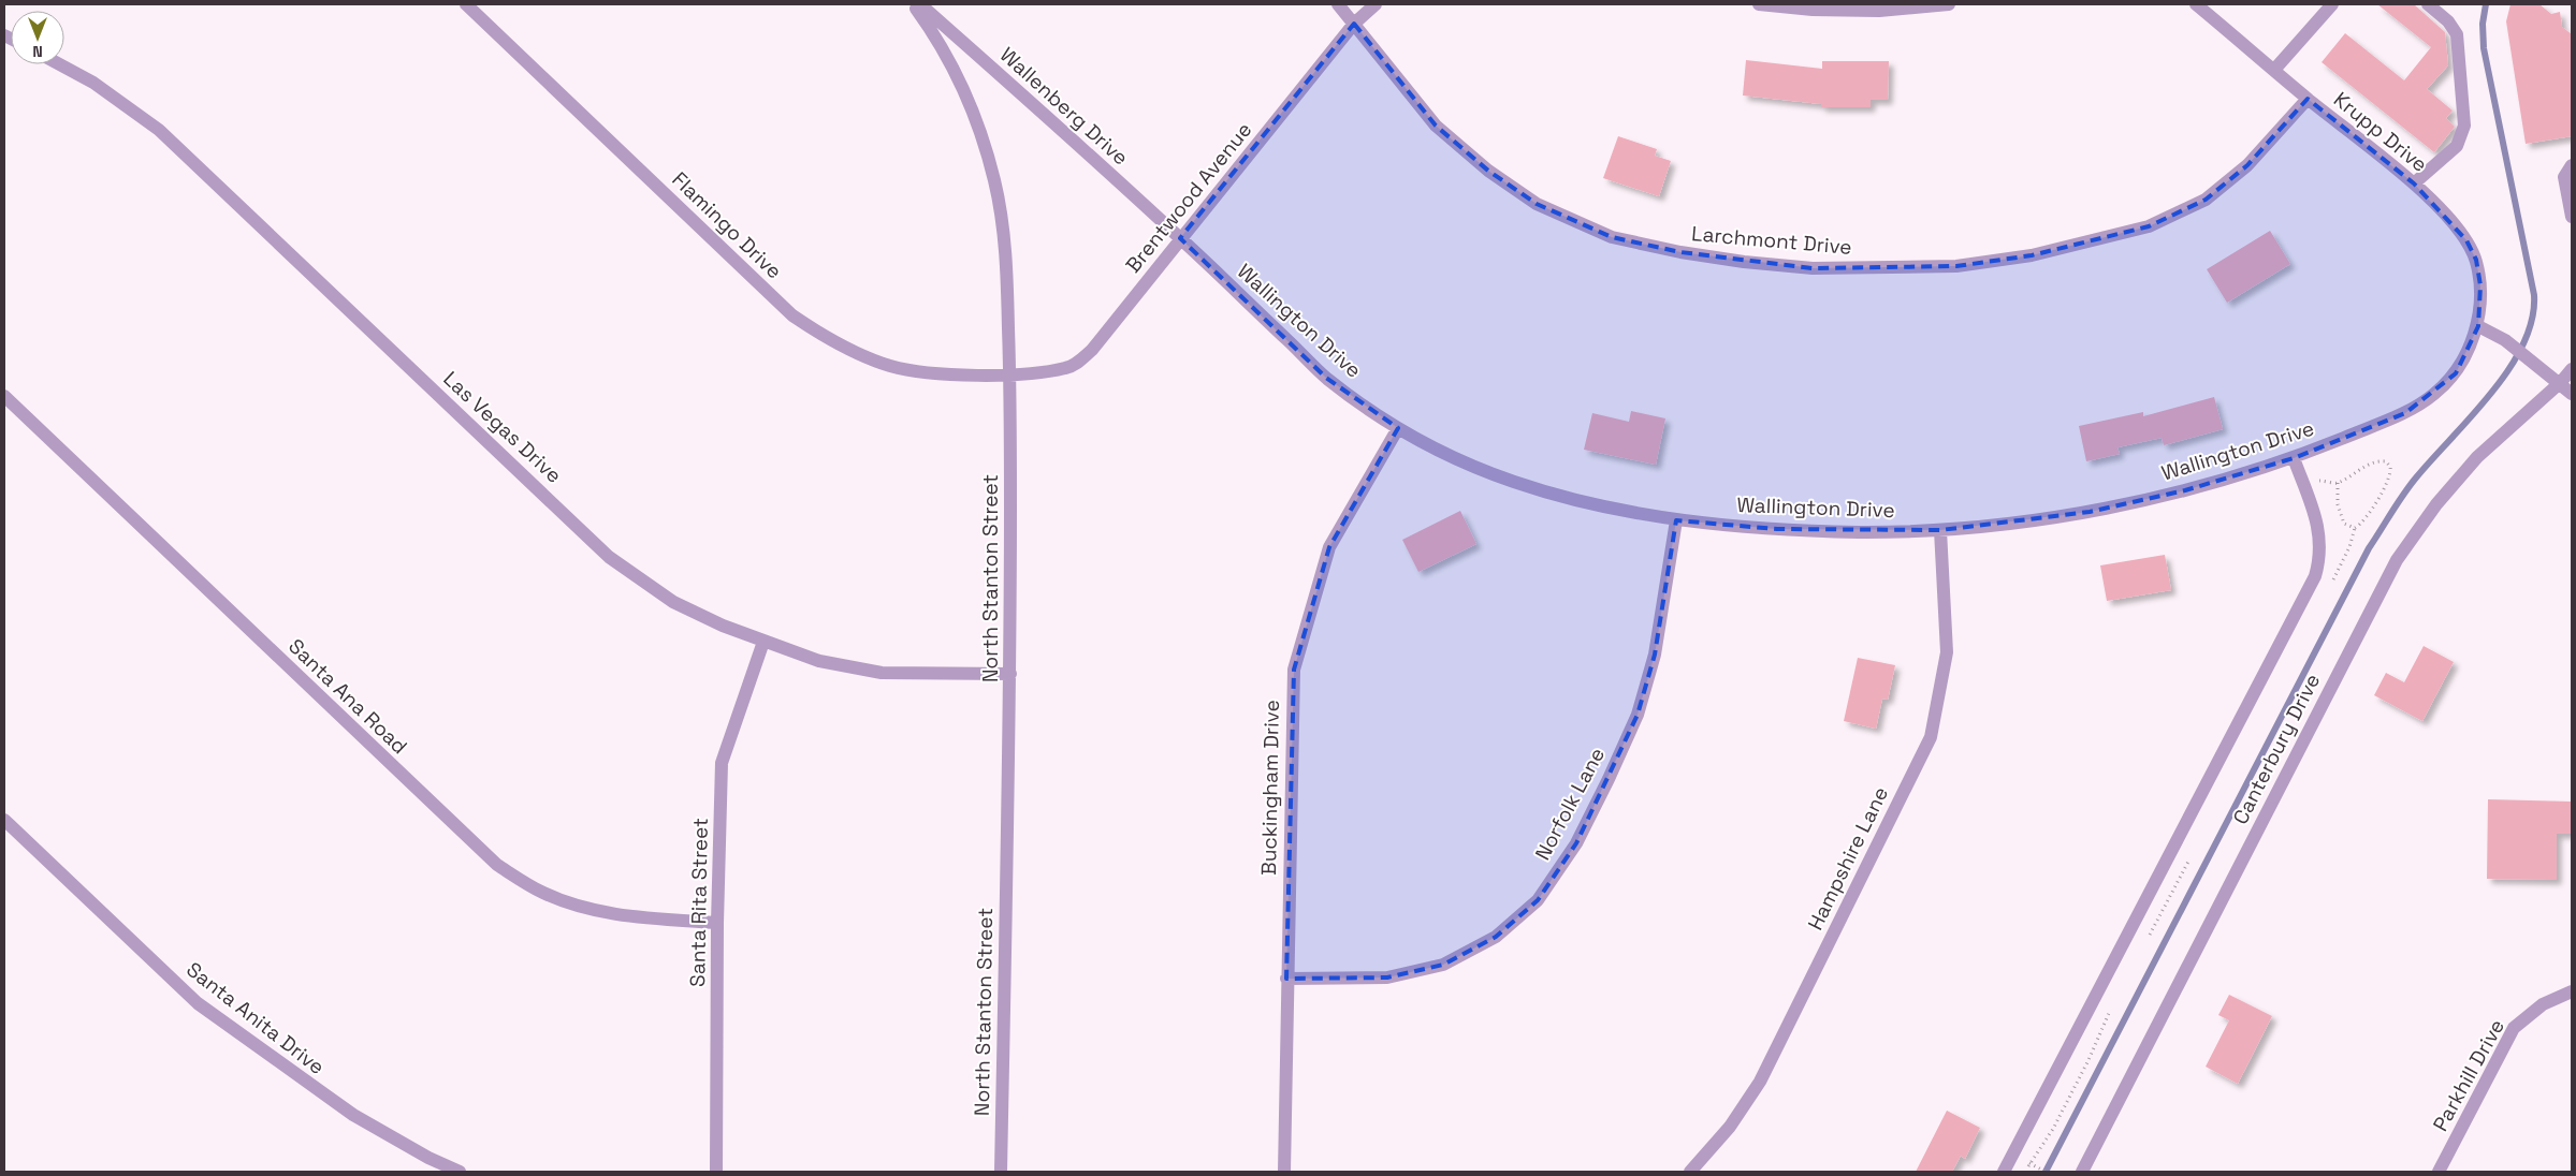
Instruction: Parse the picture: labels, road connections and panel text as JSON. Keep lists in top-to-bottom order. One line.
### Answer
{"streets":{"street":["Wallenberg Drive","Krupp Drive","Brentwood Avenue","Flamingo Drive","Larchmont Drive","Wallington Drive","Las Vegas Drive","North Stanton Street","Santa Ana Road","Canterbury Drive","Buckingham Drive","Norfolk Lane","Hampshire Lane","Santa Rita Street","Santa Anita Drive","Parkhill Drive"]},"crossings":[["Wallenberg Drive","Brentwood Avenue"],["Wallenberg Drive","Wallington Drive"],["Krupp Drive","Larchmont Drive"],["Krupp Drive","Wallington Drive"],["Brentwood Avenue","Flamingo Drive"],["Brentwood Avenue","Larchmont Drive"],["Brentwood Avenue","Wallington Drive"],["Brentwood Avenue","North Stanton Street"],["Flamingo Drive","North Stanton Street"],["Wallington Drive","Buckingham Drive"],["Wallington Drive","Norfolk Lane"],["Wallington Drive","Hampshire Lane"],["Las Vegas Drive","North Stanton Street"],["Las Vegas Drive","Santa Rita Street"],["Santa Ana Road","Santa Rita Street"],["Buckingham Drive","Norfolk Lane"]],"north":"bottom"}
